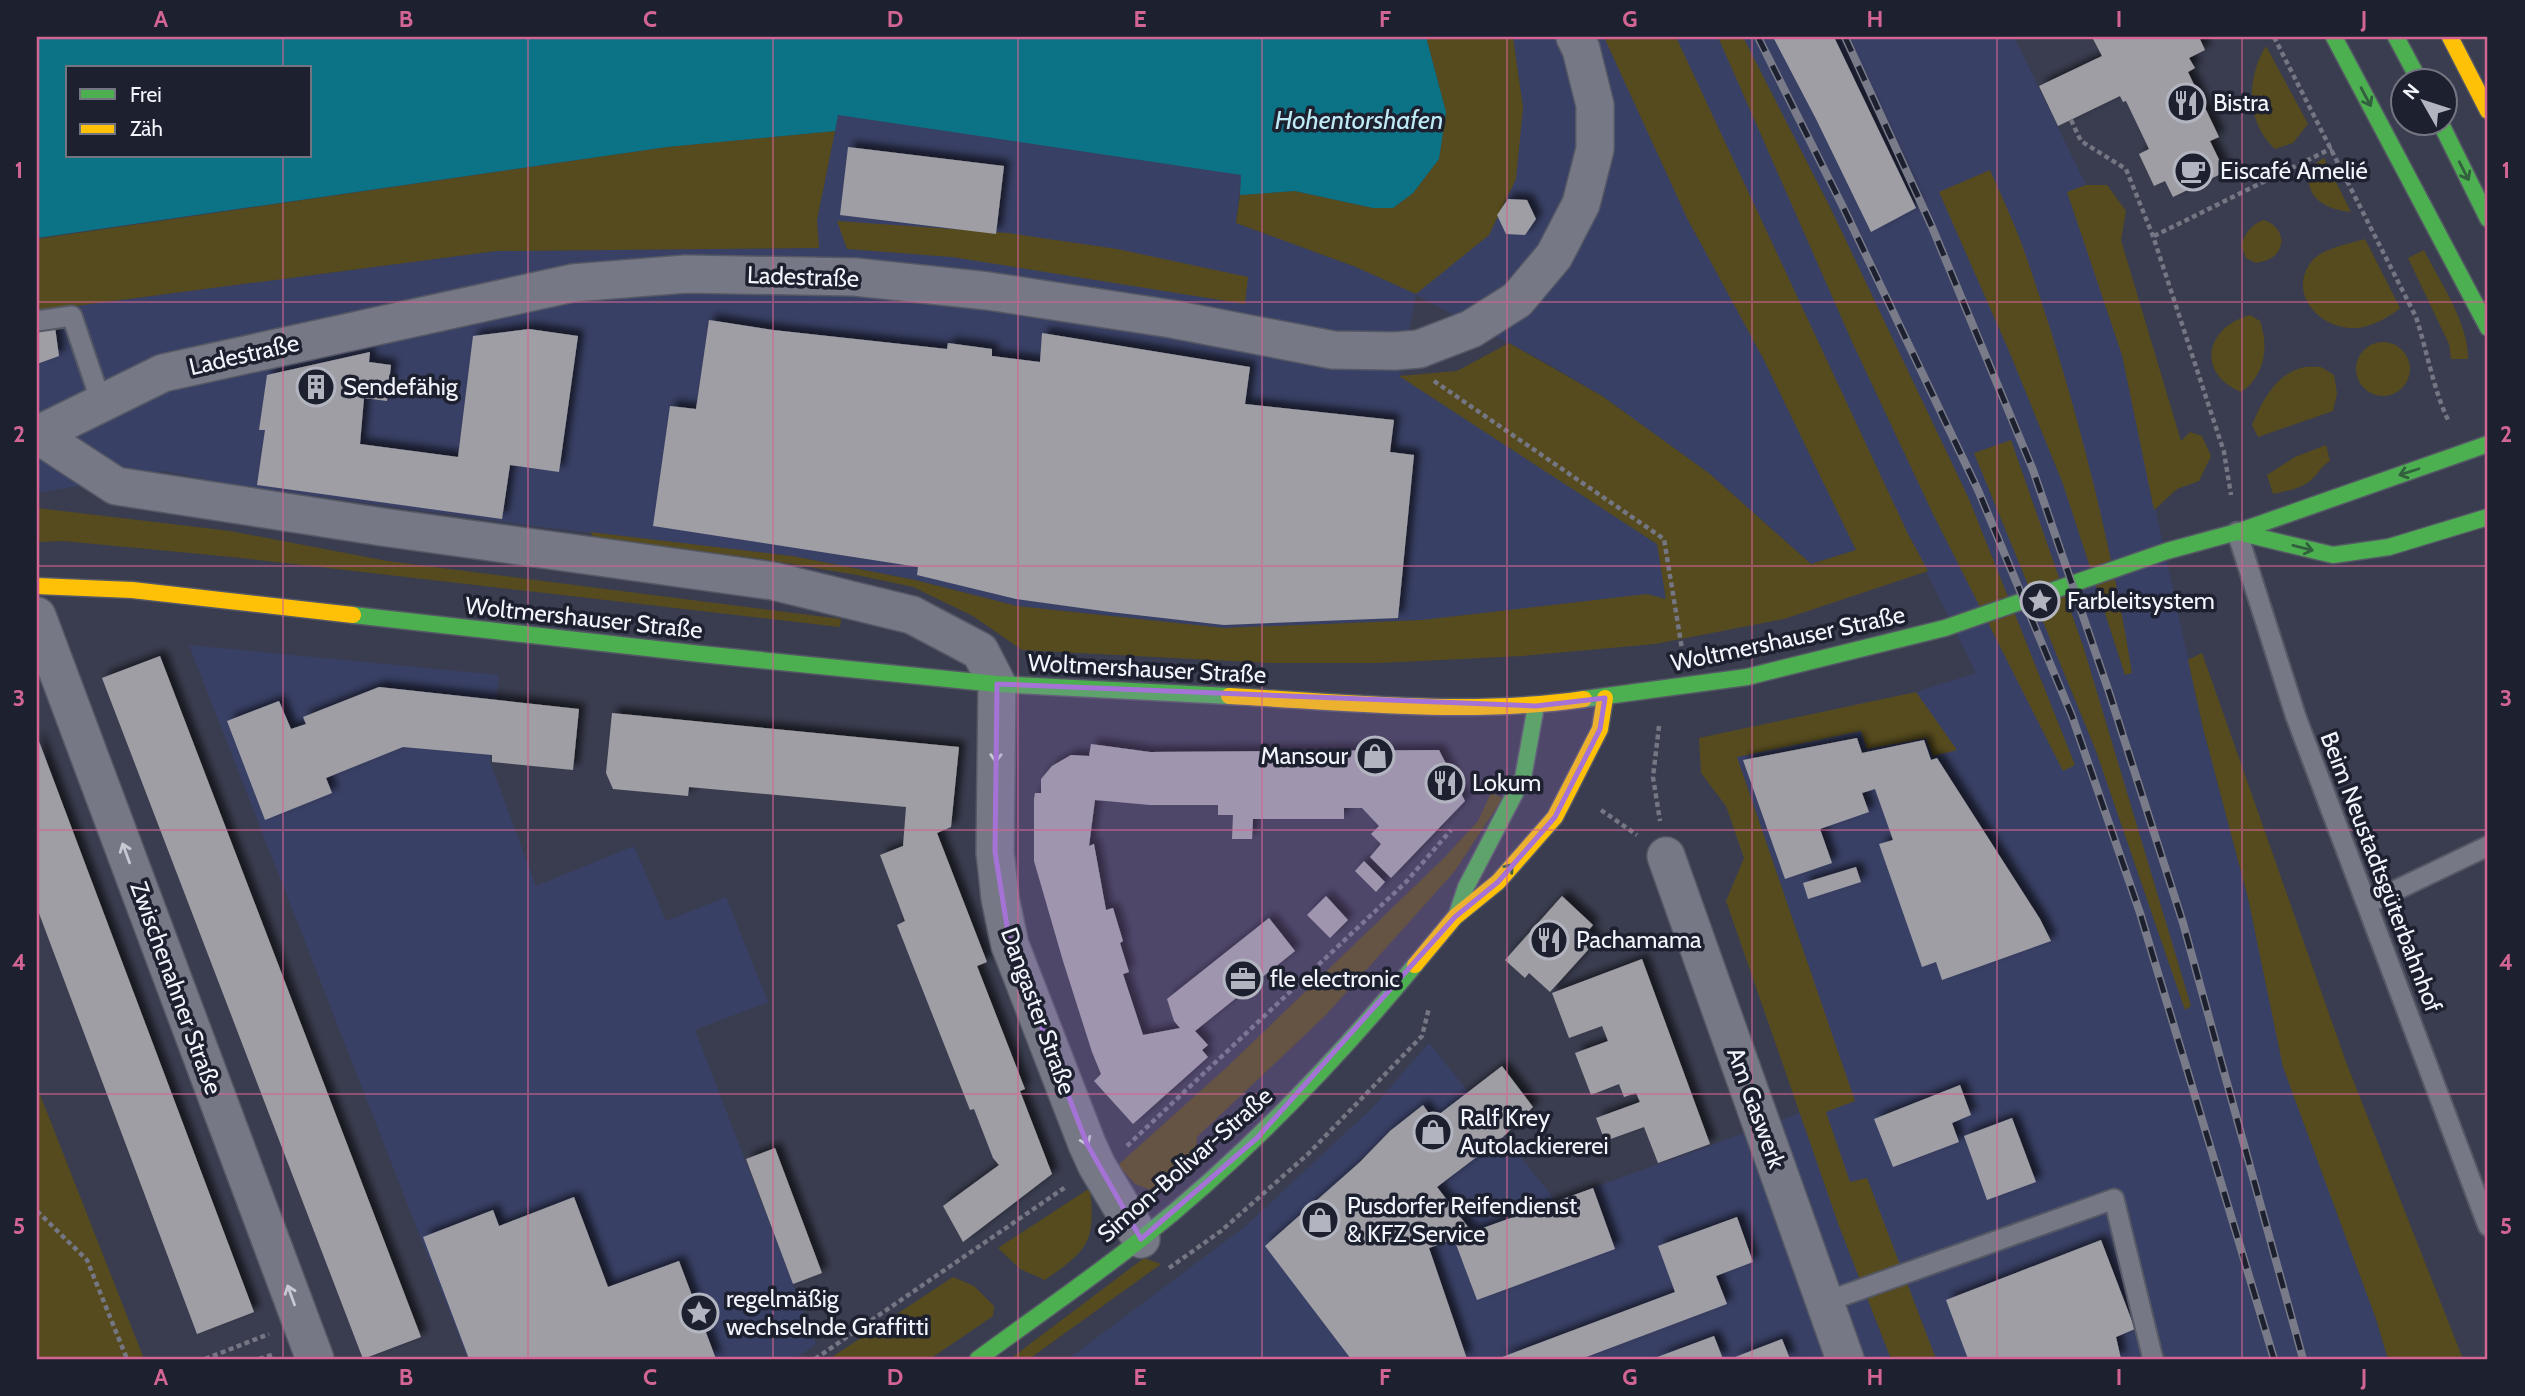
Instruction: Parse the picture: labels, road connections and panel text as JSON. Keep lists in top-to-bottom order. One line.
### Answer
{"streets":{"main road":["Woltmershauser Straße","Simon-Bolivar-Straße"],"street":["Ladestraße","Zwischenahner Straße","Dangaster Straße","Am Gaswerk"],"lane":["Beim Neustadtsgüterbahnhof"]},"crossings":[["Ladestraße","Woltmershauser Straße"],["Ladestraße","Dangaster Straße"],["Woltmershauser Straße","Beim Neustadtsgüterbahnhof"],["Woltmershauser Straße","Dangaster Straße"],["Woltmershauser Straße","Simon-Bolivar-Straße"],["Dangaster Straße","Simon-Bolivar-Straße"]],"one_way":["Zwischenahner Straße","Dangaster Straße"],"water":["Hohentorshafen"],"places":{"restaurant":["Bistra","Lokum","Pachamama"],"cafe":["Eiscafé Amelié"],"building":["Sendefähig"],"place":["Farbleitsystem","regelmäßig wechselnde Graffitti"],"shop":["Mansour","Ralf Krey Autolackiererei","Pusdorfer Reifendienst & KFZ Service"],"office":["fle electronic"]},"legend":["Frei","Zäh"],"north":"top left","grid":{"columns":["A","B","C","D","E","F","G","H","I","J"],"rows":["1","2","3","4","5"]}}
